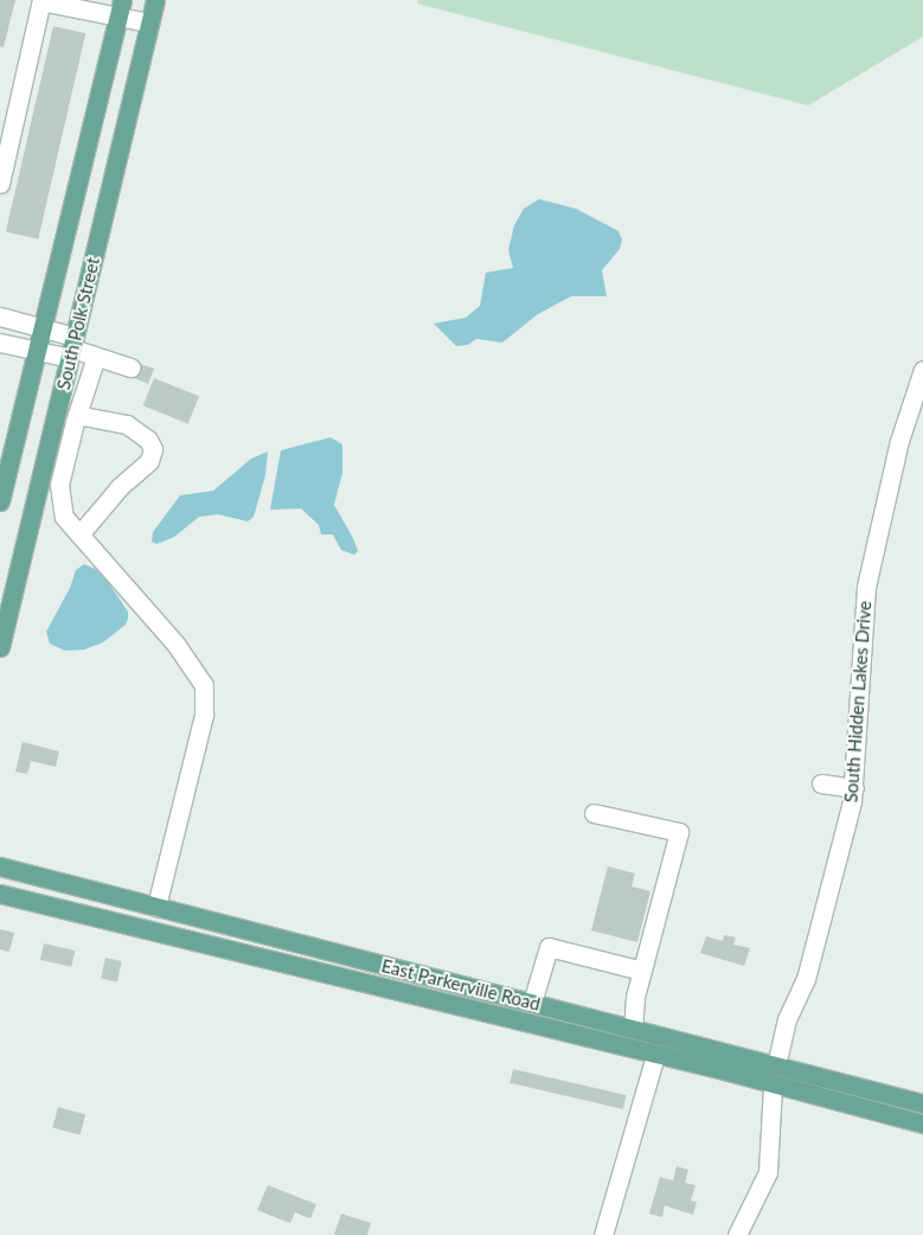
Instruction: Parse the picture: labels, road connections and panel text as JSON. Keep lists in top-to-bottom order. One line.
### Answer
{"streets":{"main road":["South Polk Street","East Parkerville Road"],"street":["South Hidden Lakes Drive"]},"crossings":[["South Hidden Lakes Drive","East Parkerville Road"]]}
